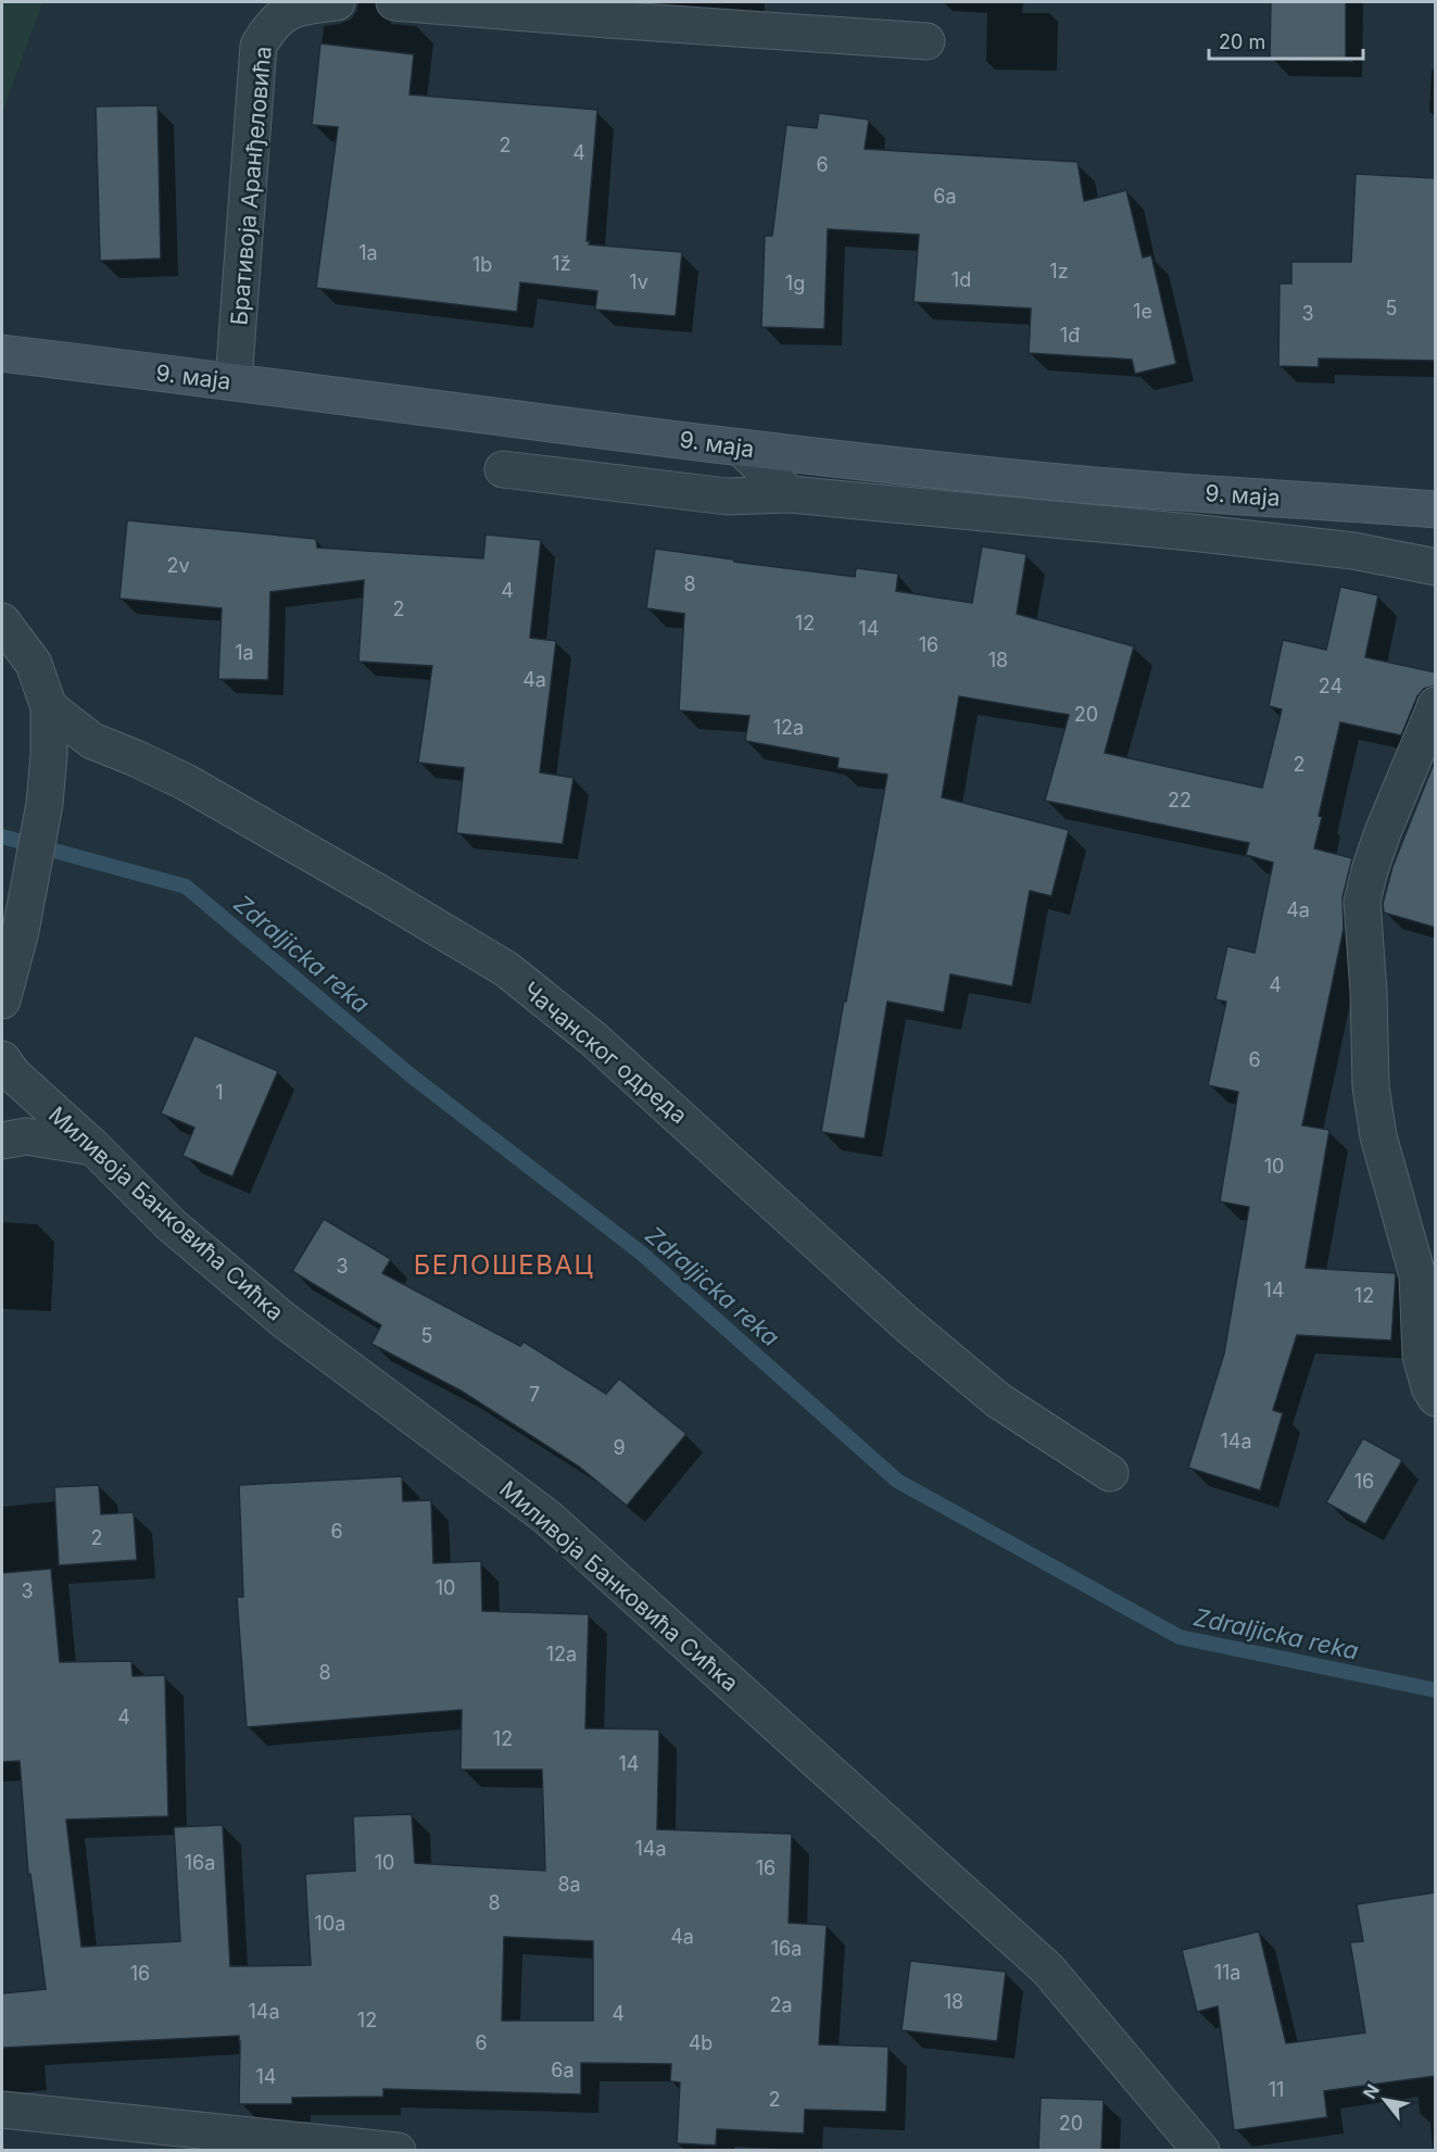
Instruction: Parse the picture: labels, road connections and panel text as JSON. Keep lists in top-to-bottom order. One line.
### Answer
{"streets":{"main road":["9. маја"],"street":["Бративоја Аранђеловића","Чачанског одреда","Миливоја Банковића Сићка"]},"crossings":[["Бративоја Аранђеловића","9. маја"]],"districts":["БЕЛОШЕВАЦ"],"water":["Zdraljicka reka"],"house_numbers":["2","4","6","6a","1a","1ž","1b","1z","1d","1v","1g","5","1e","3","1đ","2v","8","4","2","12","14","16","1a","18","4a","24","20","12a","2","22","4a","4","6","1","10","3","14","12","5","7","14a","9","16","6","2","10","3","12a","8","4","12","14","14a","16a","10","16","8a","8","10a","4a","16a","11a","16","18","2a","14a","4","12","6","4b","6a","14","11","2","20"],"scale_bar":"20 m","north":"top left"}
